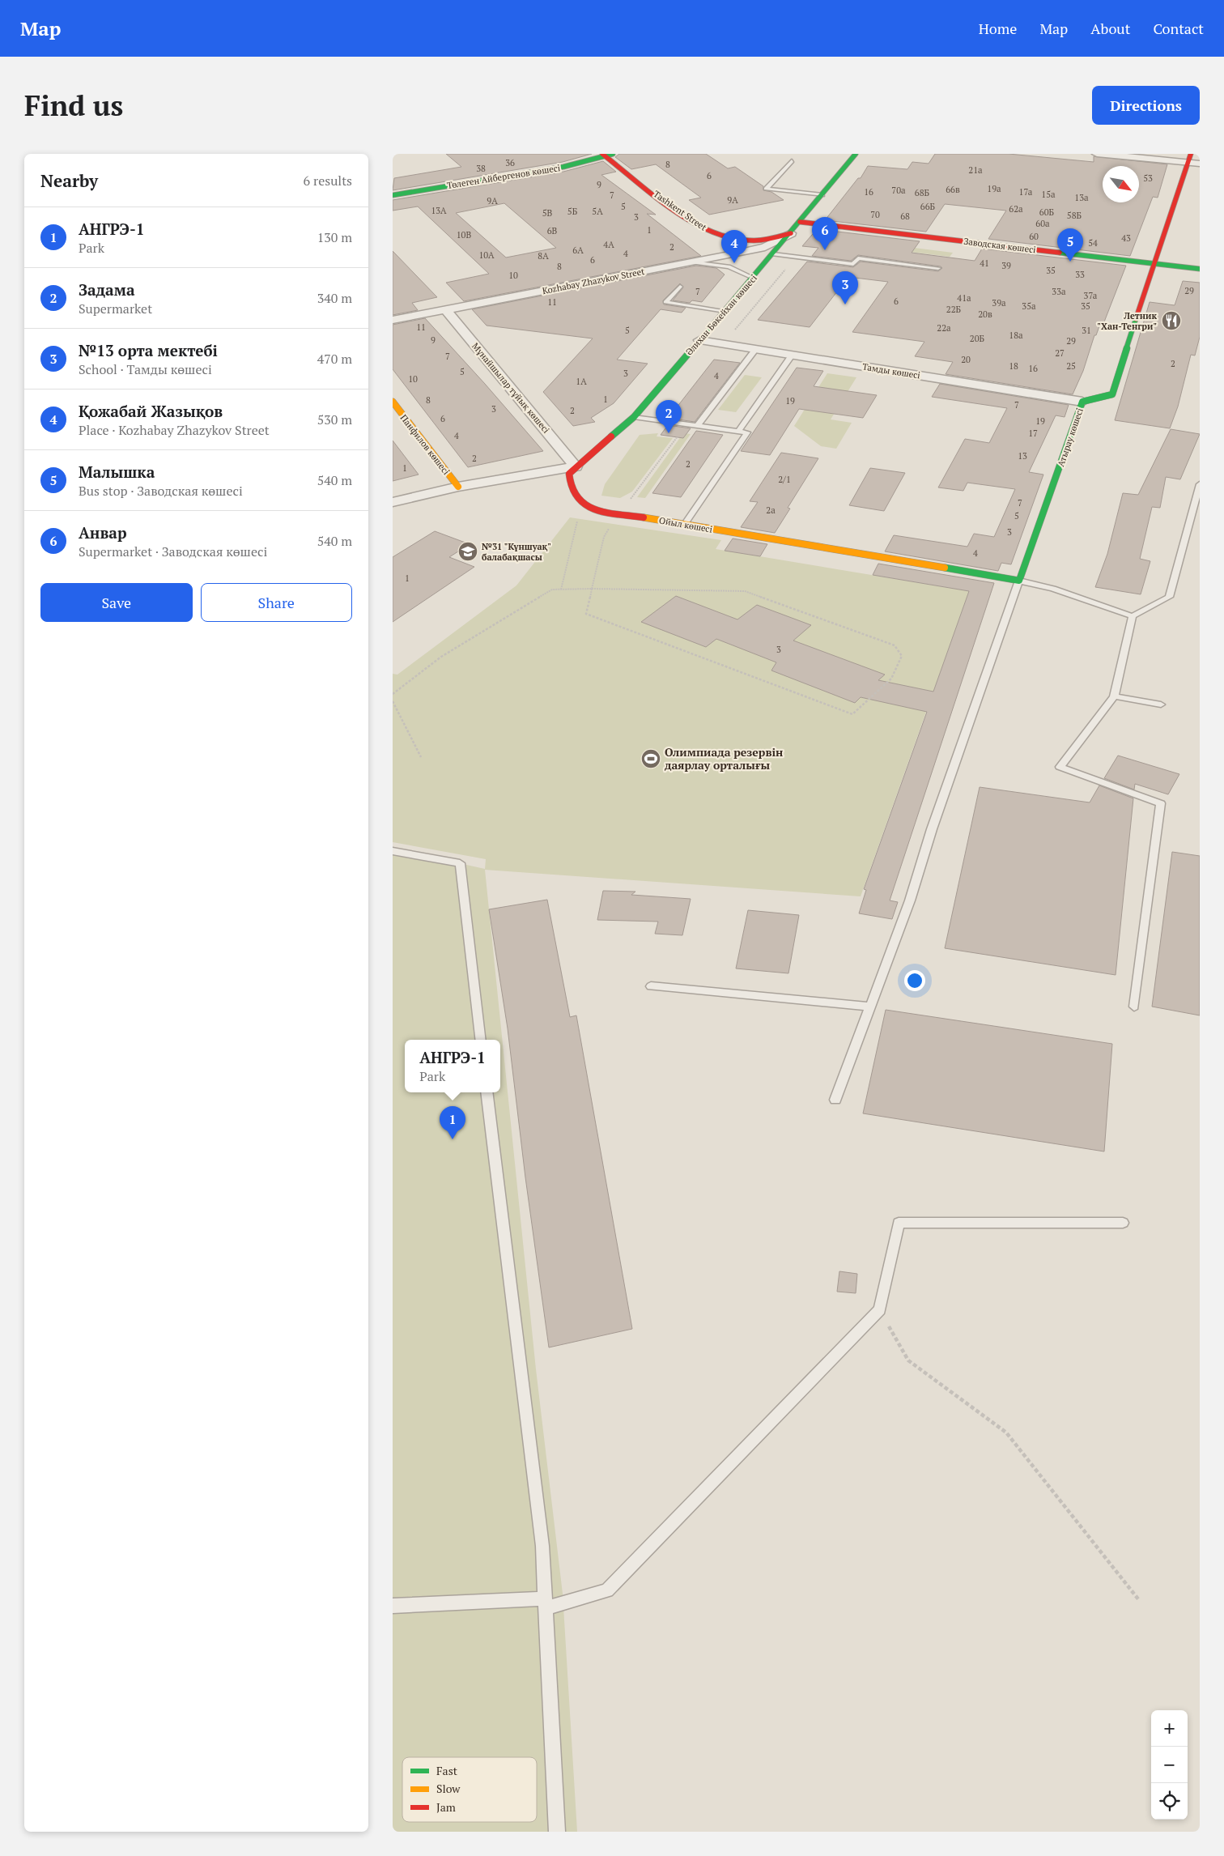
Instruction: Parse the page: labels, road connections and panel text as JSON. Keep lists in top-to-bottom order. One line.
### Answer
{"streets":{"street":["Төлеген Айбергенов көшесі","Tashkent Street","Заводская көшесі","Kozhabay Zhazykov Street","Әлихан Бөкейхан көшесі","Тамды көшесі","Мұнайшылар тұйық көшесі","Атырау көшесі","Панфилов көшесі","Ойыл көшесі"]},"crossings":[["Төлеген Айбергенов көшесі","Tashkent Street"],["Tashkent Street","Kozhabay Zhazykov Street"],["Tashkent Street","Әлихан Бөкейхан көшесі"],["Заводская көшесі","Әлихан Бөкейхан көшесі"],["Заводская көшесі","Атырау көшесі"],["Kozhabay Zhazykov Street","Әлихан Бөкейхан көшесі"],["Kozhabay Zhazykov Street","Мұнайшылар тұйық көшесі"],["Әлихан Бөкейхан көшесі","Тамды көшесі"],["Әлихан Бөкейхан көшесі","Мұнайшылар тұйық көшесі"],["Әлихан Бөкейхан көшесі","Ойыл көшесі"],["Тамды көшесі","Атырау көшесі"],["Мұнайшылар тұйық көшесі","Ойыл көшесі"],["Атырау көшесі","Ойыл көшесі"]],"places":{"restaurant":["Летник \"Хан-Тенгри\""],"school or university":["№31 \"Күншуақ\" балабақшасы"],"sports":["Олимпиада резервін даярлау орталығы"]},"house_numbers":["36","8","38","21а","6","53","9","19а","66в","70а","16","17а","68Б","15а","7","13а","9А","9А","5","66Б","62а","13А","5Б","5А","60Б","5В","70","58Б","68","3","60а","1","6В","10В","60","43","54","4А","2","6А","4","10А","8А","6","41","39","8","35","33","10","29","7","33а","37а","41а","6","11","39а","35а","35","22Б","20в","11","22а","5","31","18а","20Б","9","29","27","7","20","2","18","25","16","5","3","4","10","1А","1","8","19","7","3","2","6","19","17","4","13","2","2","1","2/1","7","2а","5","3","4","1","3"],"legend":["Fast","Slow","Jam"],"north":"bottom right","page":{"header":"Map","nav":["Home","Map","About","Contact"],"buttons":["Directions",["Save","Share"]],"title":"Find us","heading":["Nearby","6 results"],"list":[{"mark":"1","name":"АНГРЭ-1","note":"Park","value":"130 m"},{"mark":"2","name":"Задама","note":"Supermarket","value":"340 m"},{"mark":"3","name":"№13 орта мектебі","note":"School · Тамды көшесі","value":"470 m"},{"mark":"4","name":"Қожабай Жазықов","note":"Place · Kozhabay Zhazykov Street","value":"530 m"},{"mark":"5","name":"Малышка","note":"Bus stop · Заводская көшесі","value":"540 m"},{"mark":"6","name":"Анвар","note":"Supermarket · Заводская көшесі","value":"540 m"}],"pins":["6","5","4","3","2","1"],"popup":["АНГРЭ-1","Park"],"map_buttons":["+","−"]}}
